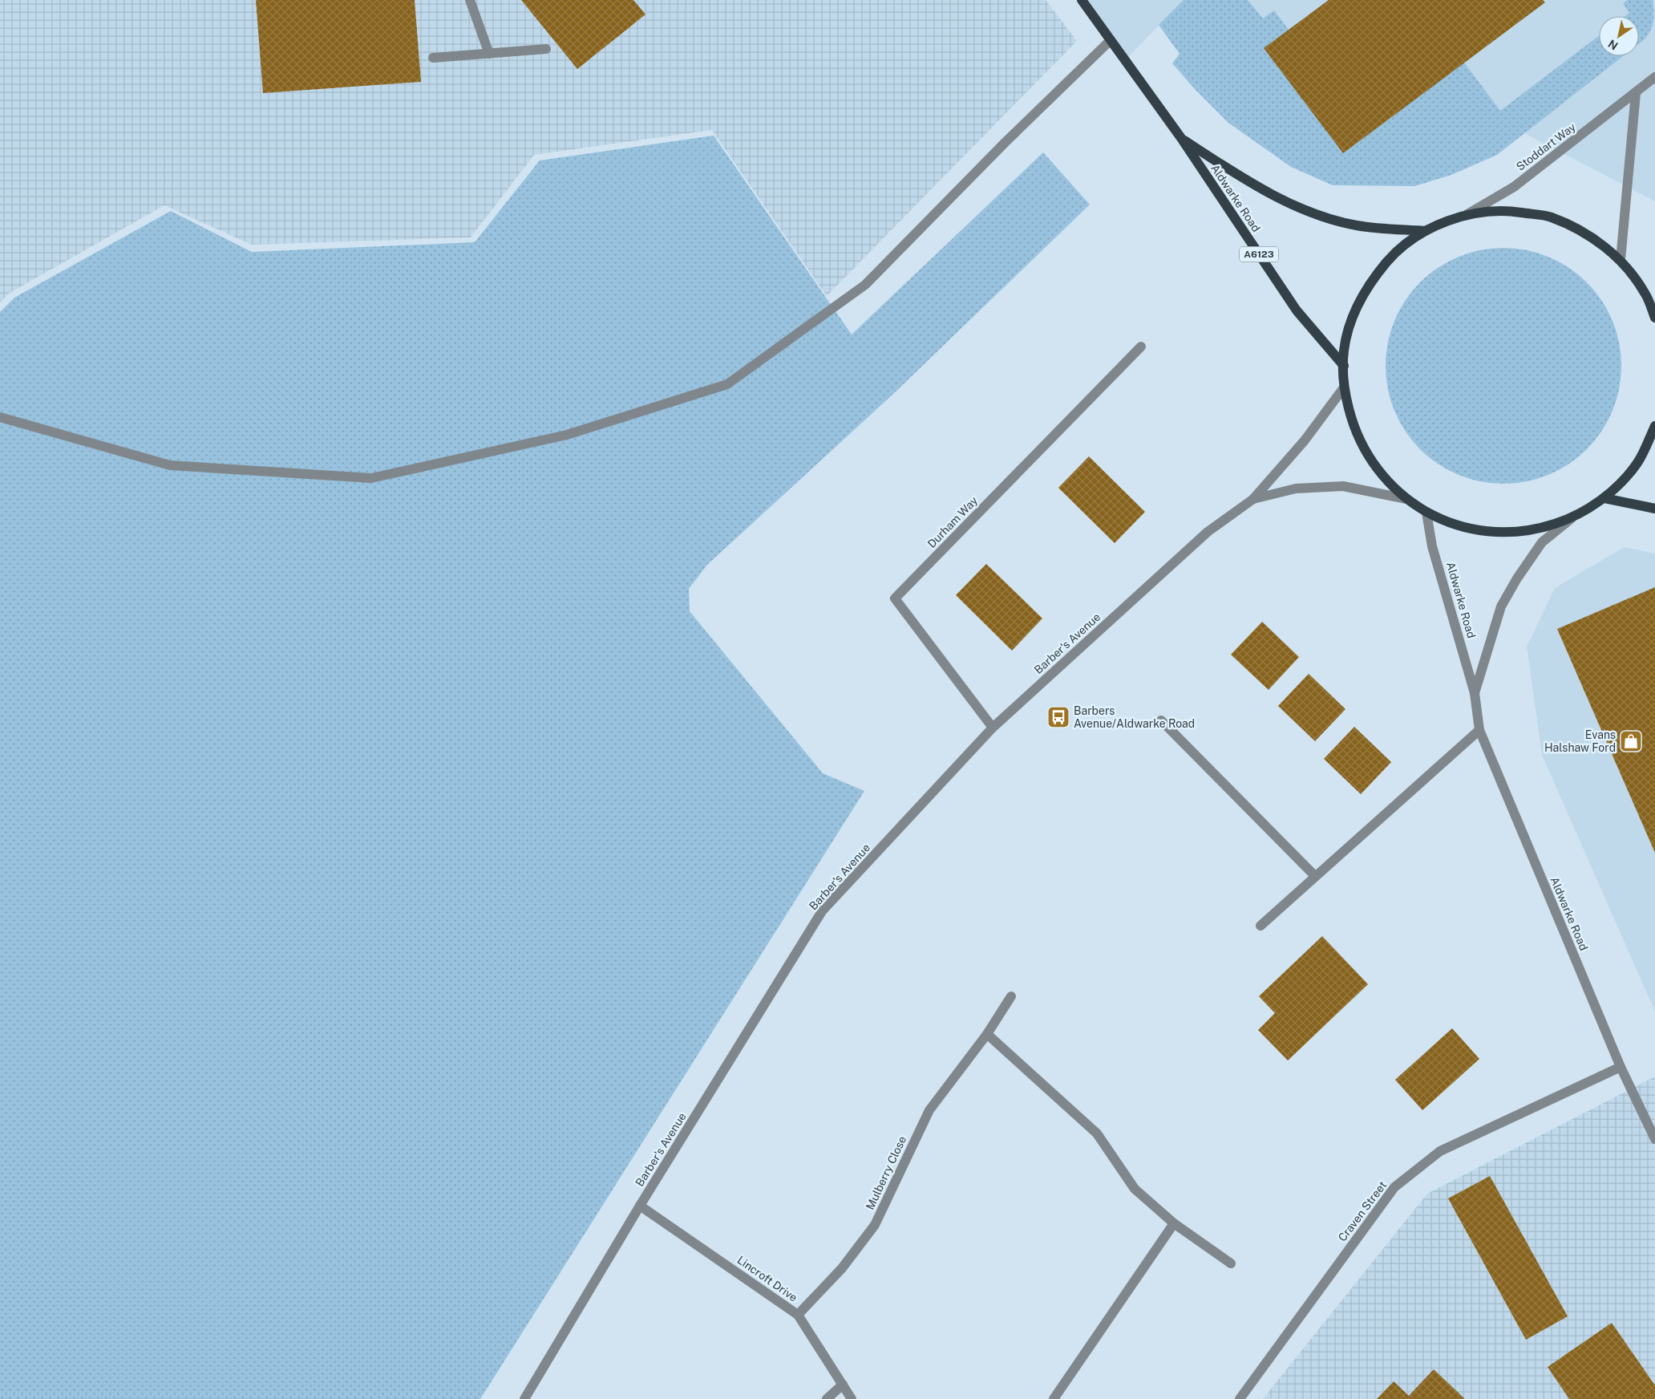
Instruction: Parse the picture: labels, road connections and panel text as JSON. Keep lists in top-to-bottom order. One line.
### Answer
{"streets":{"main road":["Aldwarke Road","A6123"],"street":["Stoddart Way","Durham Way","Barber's Avenue","Mulberry Close","Craven Street","Lincroft Drive"]},"crossings":[["Aldwarke Road","Craven Street"],["Durham Way","Barber's Avenue"],["Barber's Avenue","Lincroft Drive"],["Mulberry Close","Lincroft Drive"]],"places":{"bus stop":["Barbers Avenue/Aldwarke Road"],"shop":["Evans Halshaw Ford"]},"north":"bottom left"}
